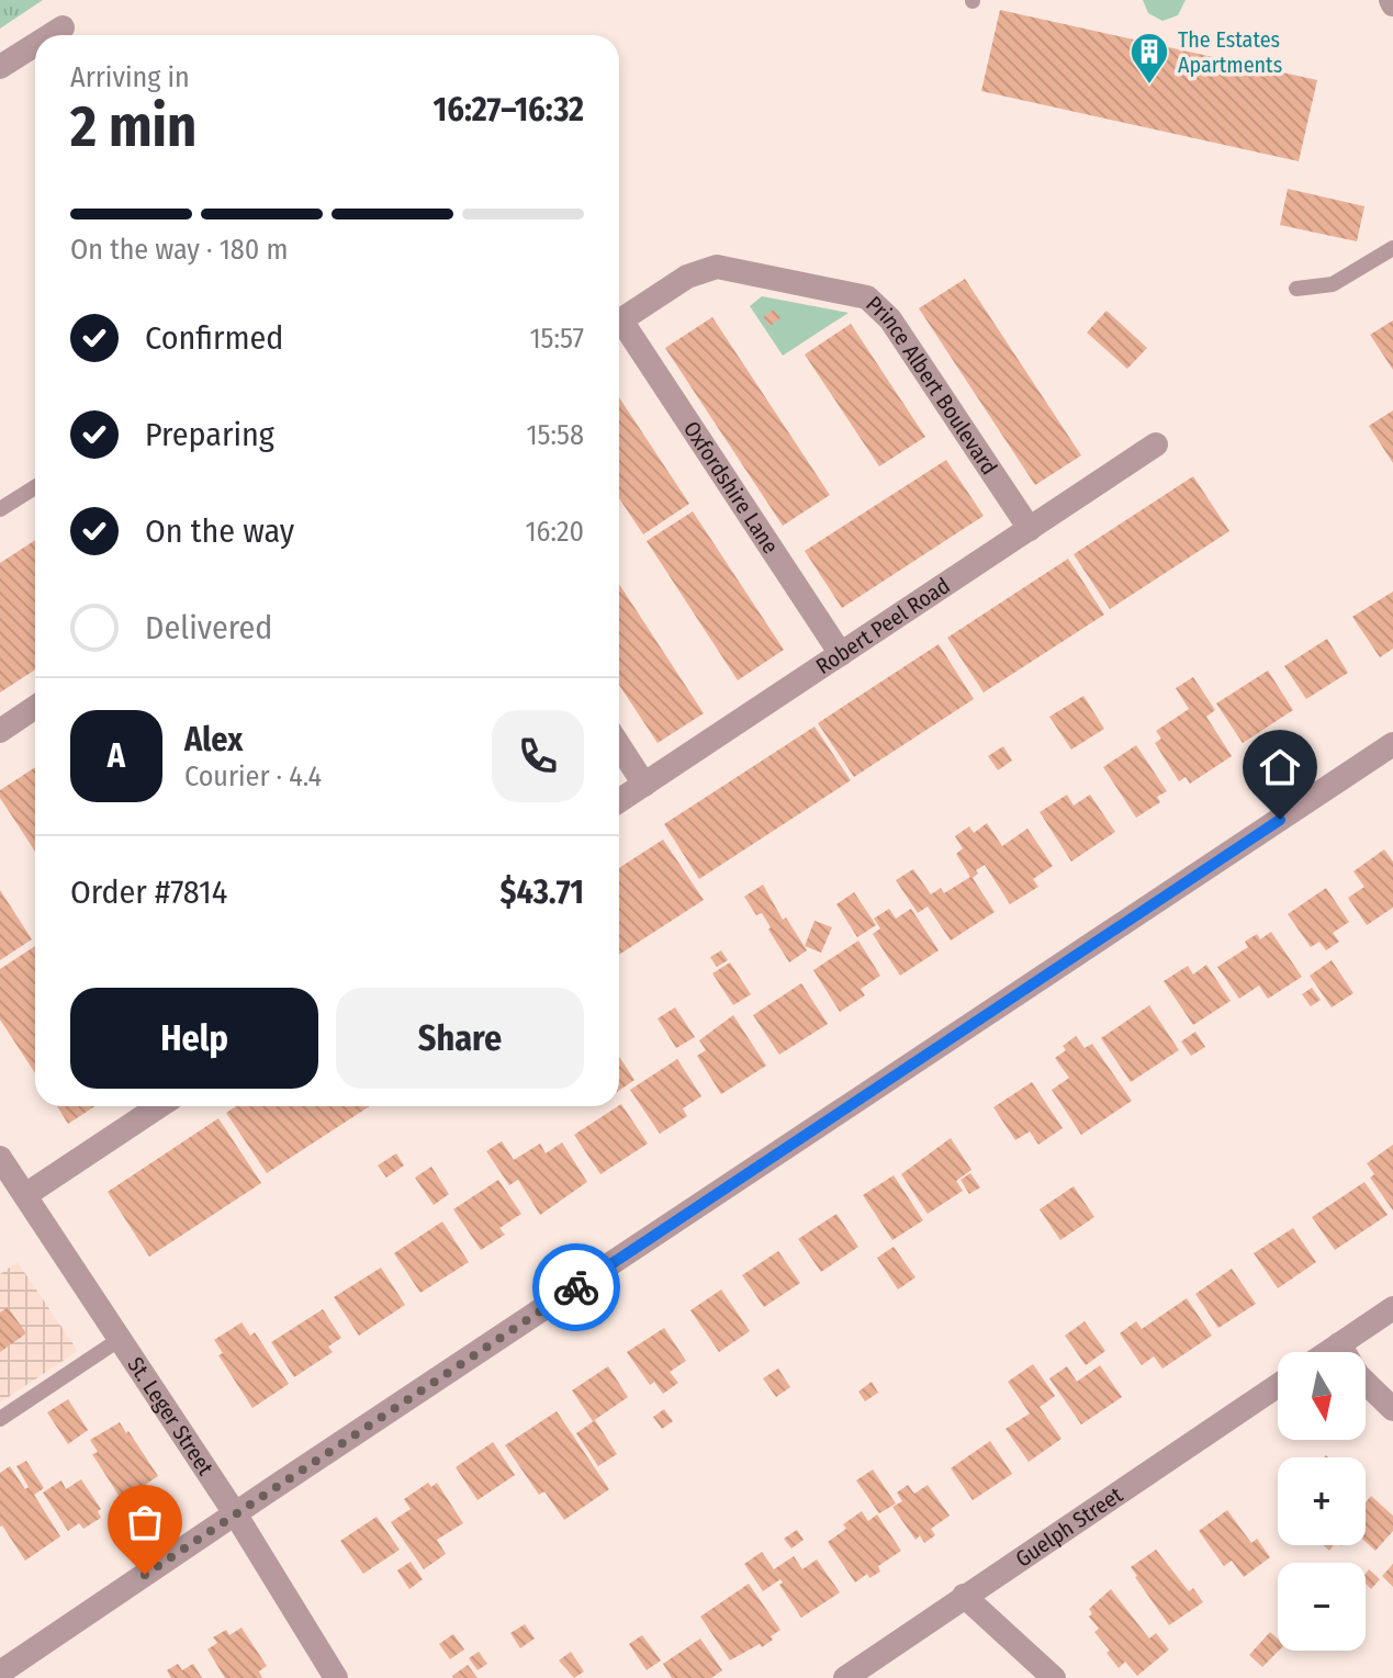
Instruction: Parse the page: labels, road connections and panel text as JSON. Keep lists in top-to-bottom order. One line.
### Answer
{"streets":{"street":["Prince Albert Boulevard","Oxfordshire Lane","Robert Peel Road","St. Leger Street","Guelph Street"]},"crossings":[["Prince Albert Boulevard","Robert Peel Road"],["Oxfordshire Lane","Robert Peel Road"]],"places":{"building":["The Estates Apartments"]},"north":"bottom","page":{"heading":["2 min","Arriving in","16:27–16:32"],"panel":["Alex","Courier · 4.4","Order #7814","$43.71"],"bar":"On the way · 180 m","list":[["Confirmed","15:57"],["Preparing","15:58"],["On the way","16:20"],"Delivered"],"round":"A","buttons":["Help","Share"],"map_buttons":["+","−"]}}
